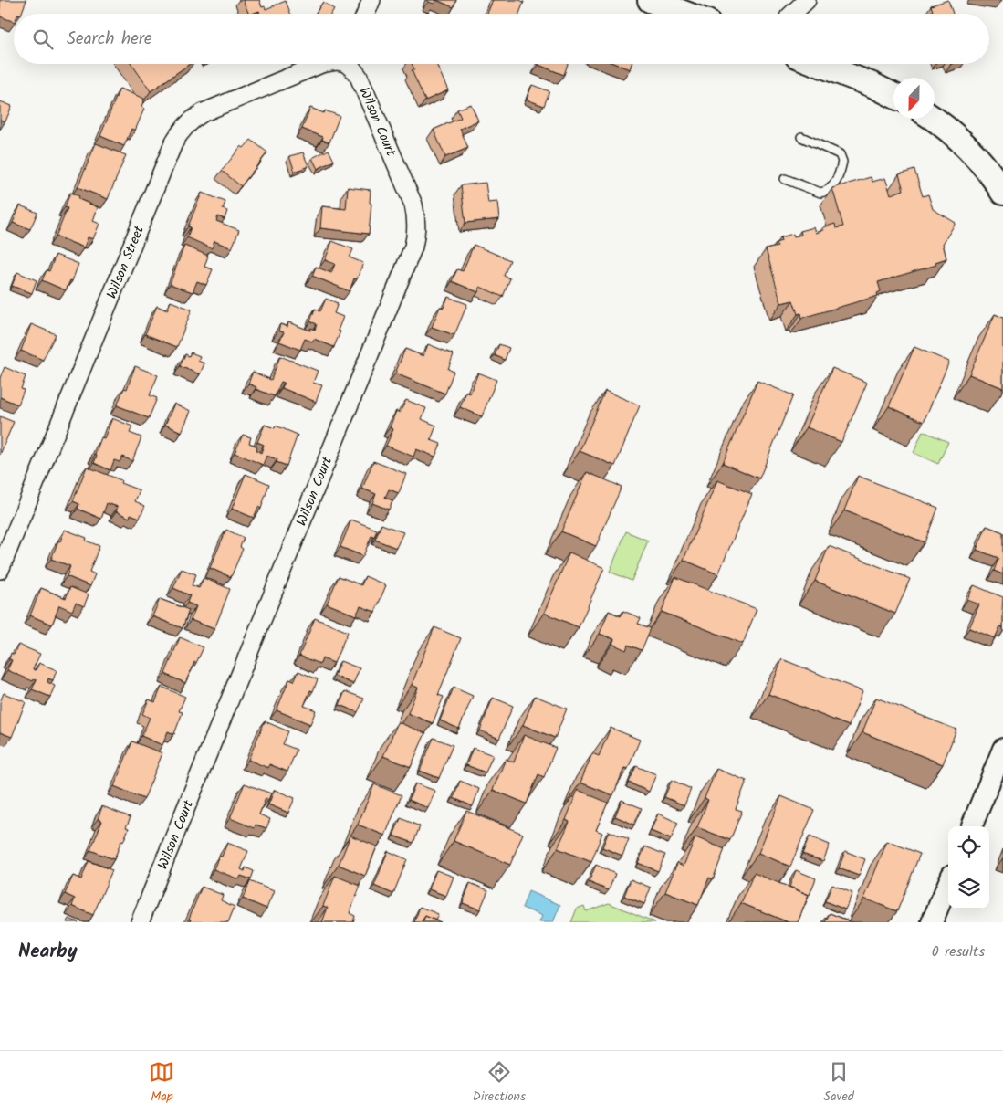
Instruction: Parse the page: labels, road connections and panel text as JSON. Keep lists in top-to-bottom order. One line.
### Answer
{"streets":{"street":["Wilson Court","Wilson Street"]},"north":"bottom","page":{"search":"Search here","heading":["Nearby","0 results"],"nav":["Map","Directions","Saved"]}}
